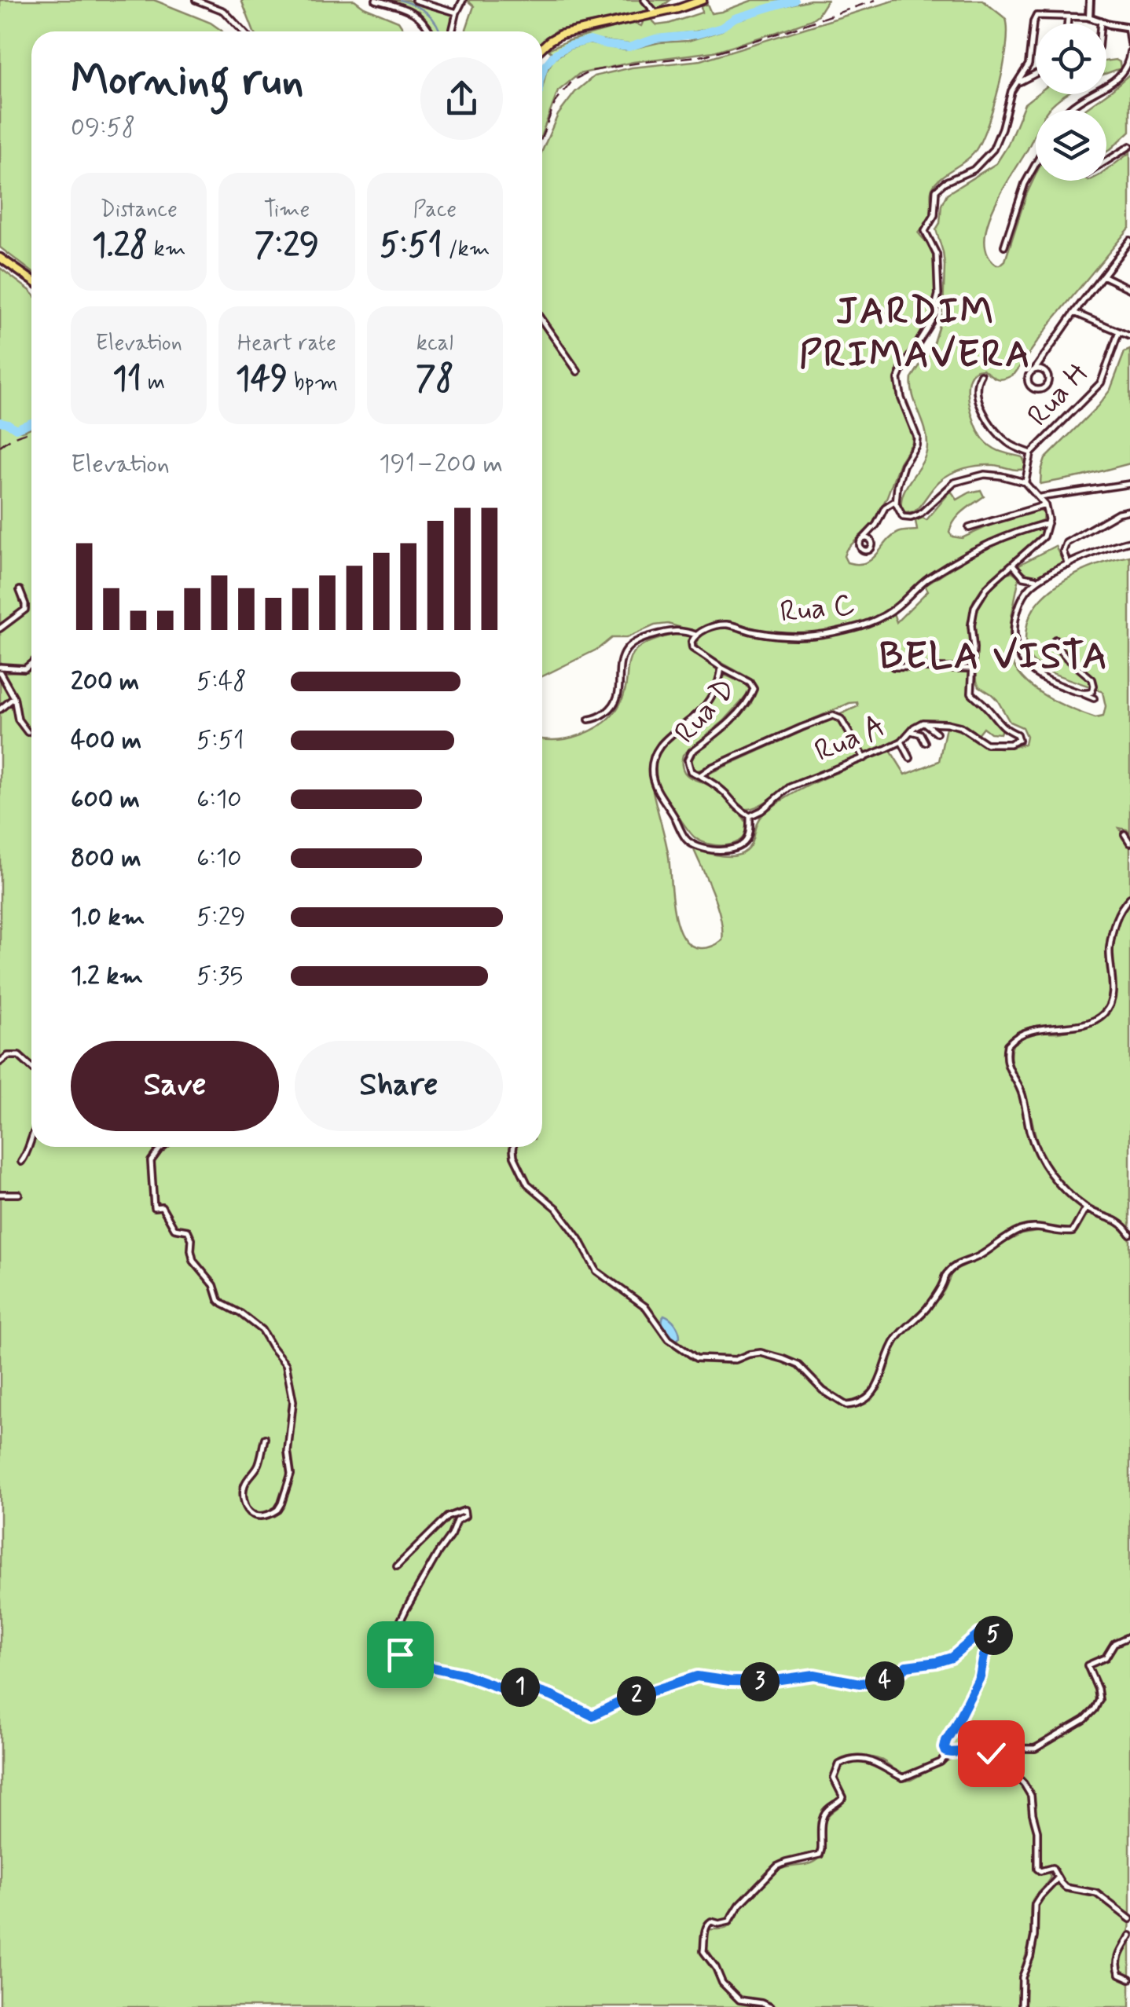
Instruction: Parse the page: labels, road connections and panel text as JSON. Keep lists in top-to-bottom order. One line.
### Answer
{"streets":{"street":["Rua H","Rua C","Rua D","Rua A"]},"crossings":[["Rua D","Rua A"]],"districts":["JARDIM PRIMAVERA","BELA VISTA"],"page":{"heading":["Morning run","09:58"],"stats":[["Distance","1.28 km"],["Time","7:29"],["Pace","5:51 /km"],["Elevation","11 m"],["Heart rate","149 bpm"],["kcal","78"]],"chart":["Elevation","191–200 m"],"list":[{"name":"200 m","note":"5:48"},{"name":"400 m","note":"5:51"},{"name":"600 m","note":"6:10"},{"name":"800 m","note":"6:10"},{"name":"1.0 km","note":"5:29"},{"name":"1.2 km","note":"5:35"}],"buttons":["Save","Share"],"pins":["5","4","3","1","2"]}}
